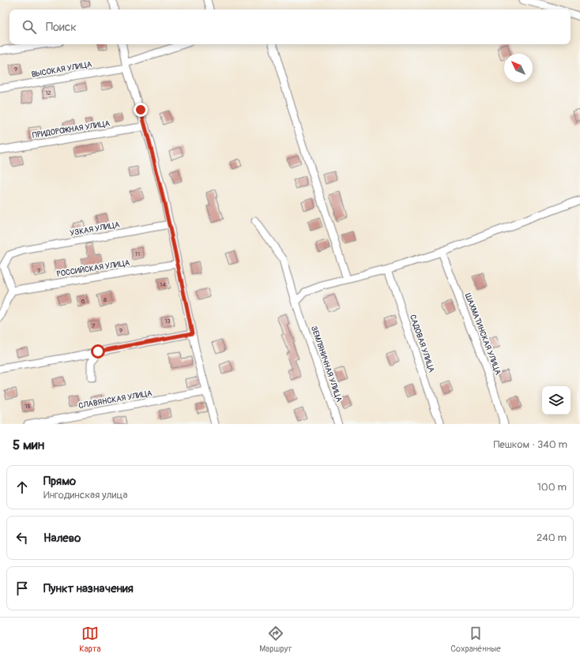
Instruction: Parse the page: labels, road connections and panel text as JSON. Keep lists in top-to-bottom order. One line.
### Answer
{"streets":{"street":["ВЫСОКАЯ УЛИЦА","ПРИДОРОЖНАЯ УЛИЦА","УЗКАЯ УЛИЦА","РОССИЙСКАЯ УЛИЦА","ШАХМАТИНСКАЯ УЛИЦА","САДОВАЯ УЛИЦА","ЗЕМЛЯНИЧНАЯ УЛИЦА","СЛАВЯНСКАЯ УЛИЦА"]},"crossings":[["УЗКАЯ УЛИЦА","РОССИЙСКАЯ УЛИЦА"]],"house_numbers":["9","12","11","3","14","8","6","13","7","9","15"],"north":"top left","page":{"search":"Поиск","heading":["5 мин","Пешком · 340 m"],"list":[["Прямо","Ингодинская улица","100 m"],["Налево","240 m"],"Пункт назначения"],"nav":["Карта","Маршрут","Сохранённые"]}}
